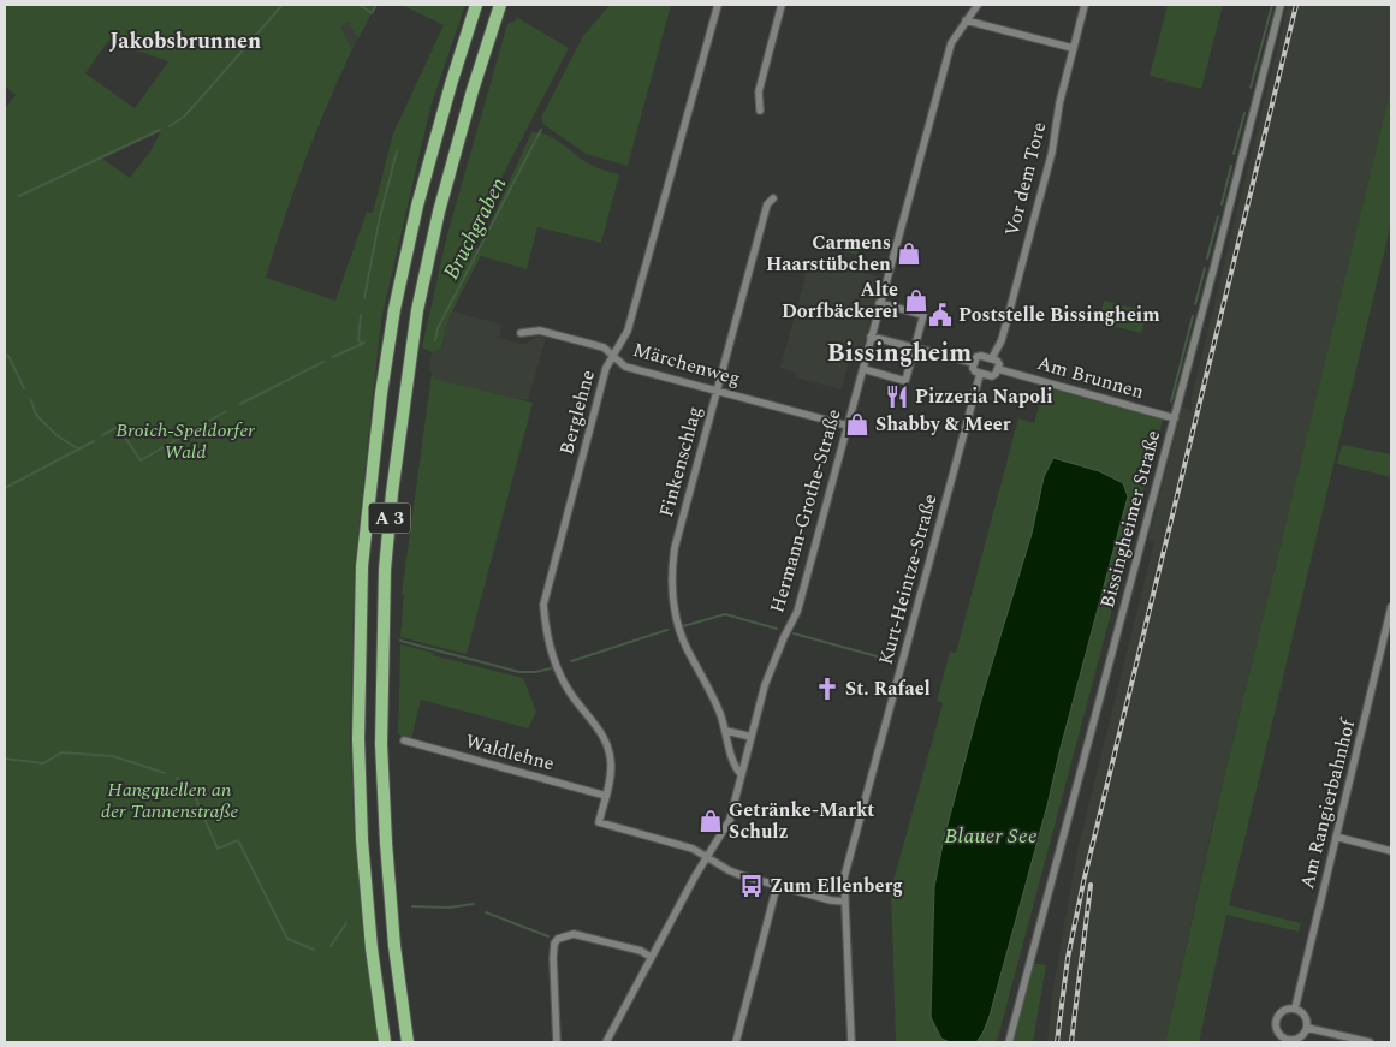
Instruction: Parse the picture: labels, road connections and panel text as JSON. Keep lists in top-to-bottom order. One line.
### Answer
{"streets":{"highway":["A 3"],"street":["Vor dem Tore","Märchenweg","Am Brunnen","Berglehne","Finkenschlag","Hermann-Grothe-Straße","Bissingheimer Straße","Kurt-Heintze-Straße","Waldlehne","Am Rangierbahnhof"]},"crossings":[["Vor dem Tore","Am Brunnen"],["Vor dem Tore","Kurt-Heintze-Straße"],["Märchenweg","Berglehne"],["Märchenweg","Finkenschlag"],["Märchenweg","Hermann-Grothe-Straße"],["Am Brunnen","Bissingheimer Straße"],["Am Brunnen","Kurt-Heintze-Straße"],["Berglehne","Hermann-Grothe-Straße"],["Berglehne","Waldlehne"],["Finkenschlag","Hermann-Grothe-Straße"]],"districts":["Jakobsbrunnen","Bissingheim"],"water":["Bruchgraben","Blauer See"],"parks":["Broich-Speldorfer Wald","Hangquellen an der Tannenstraße"],"places":{"shop":["Carmens Haarstübchen","Alte Dorfbäckerei","Shabby & Meer","Getränke-Markt Schulz"],"public building":["Poststelle Bissingheim"],"restaurant":["Pizzeria Napoli"],"church":["St. Rafael"],"bus stop":["Zum Ellenberg"]}}
